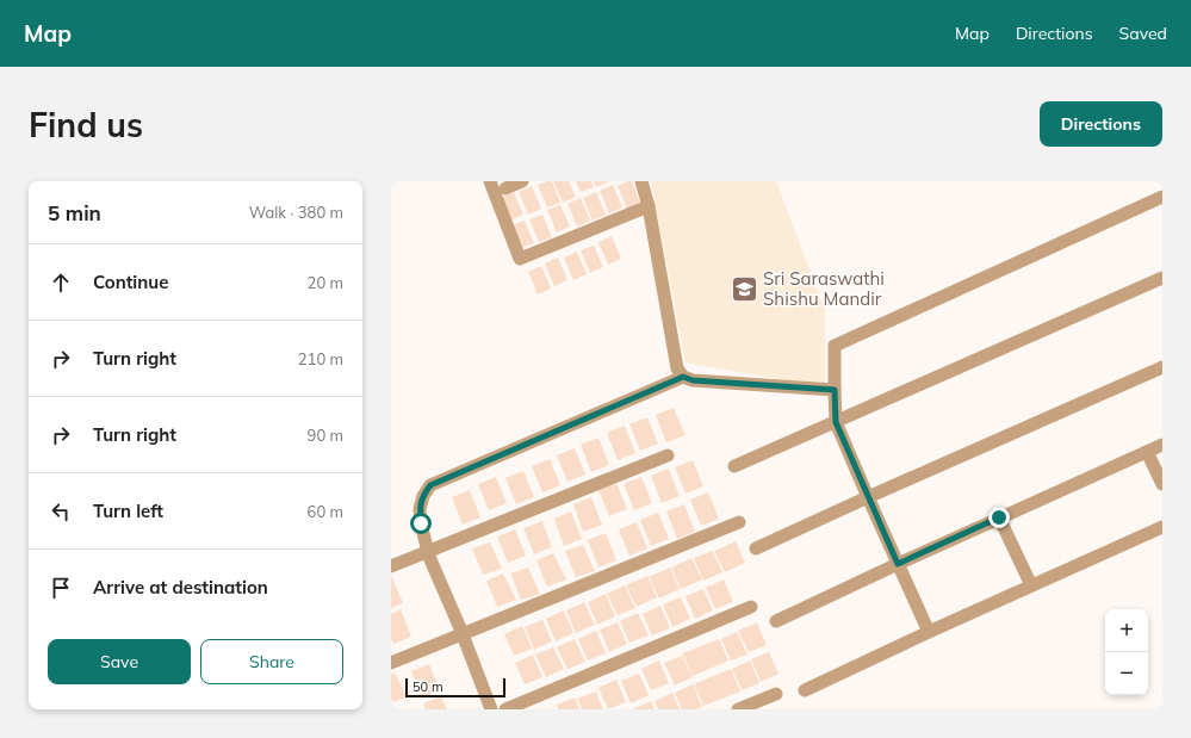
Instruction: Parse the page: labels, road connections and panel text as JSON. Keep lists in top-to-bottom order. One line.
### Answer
{"places":{"school or university":["Sri Saraswathi Shishu Mandir"]},"scale_bar":"50 m","page":{"header":"Map","nav":["Map","Directions","Saved"],"buttons":["Directions",["Save","Share"]],"title":"Find us","heading":["5 min","Walk · 380 m"],"list":[["Continue","20 m"],["Turn right","210 m"],["Turn right","90 m"],["Turn left","60 m"],"Arrive at destination"],"map_buttons":["+","−"],"scale":"50 m"}}
